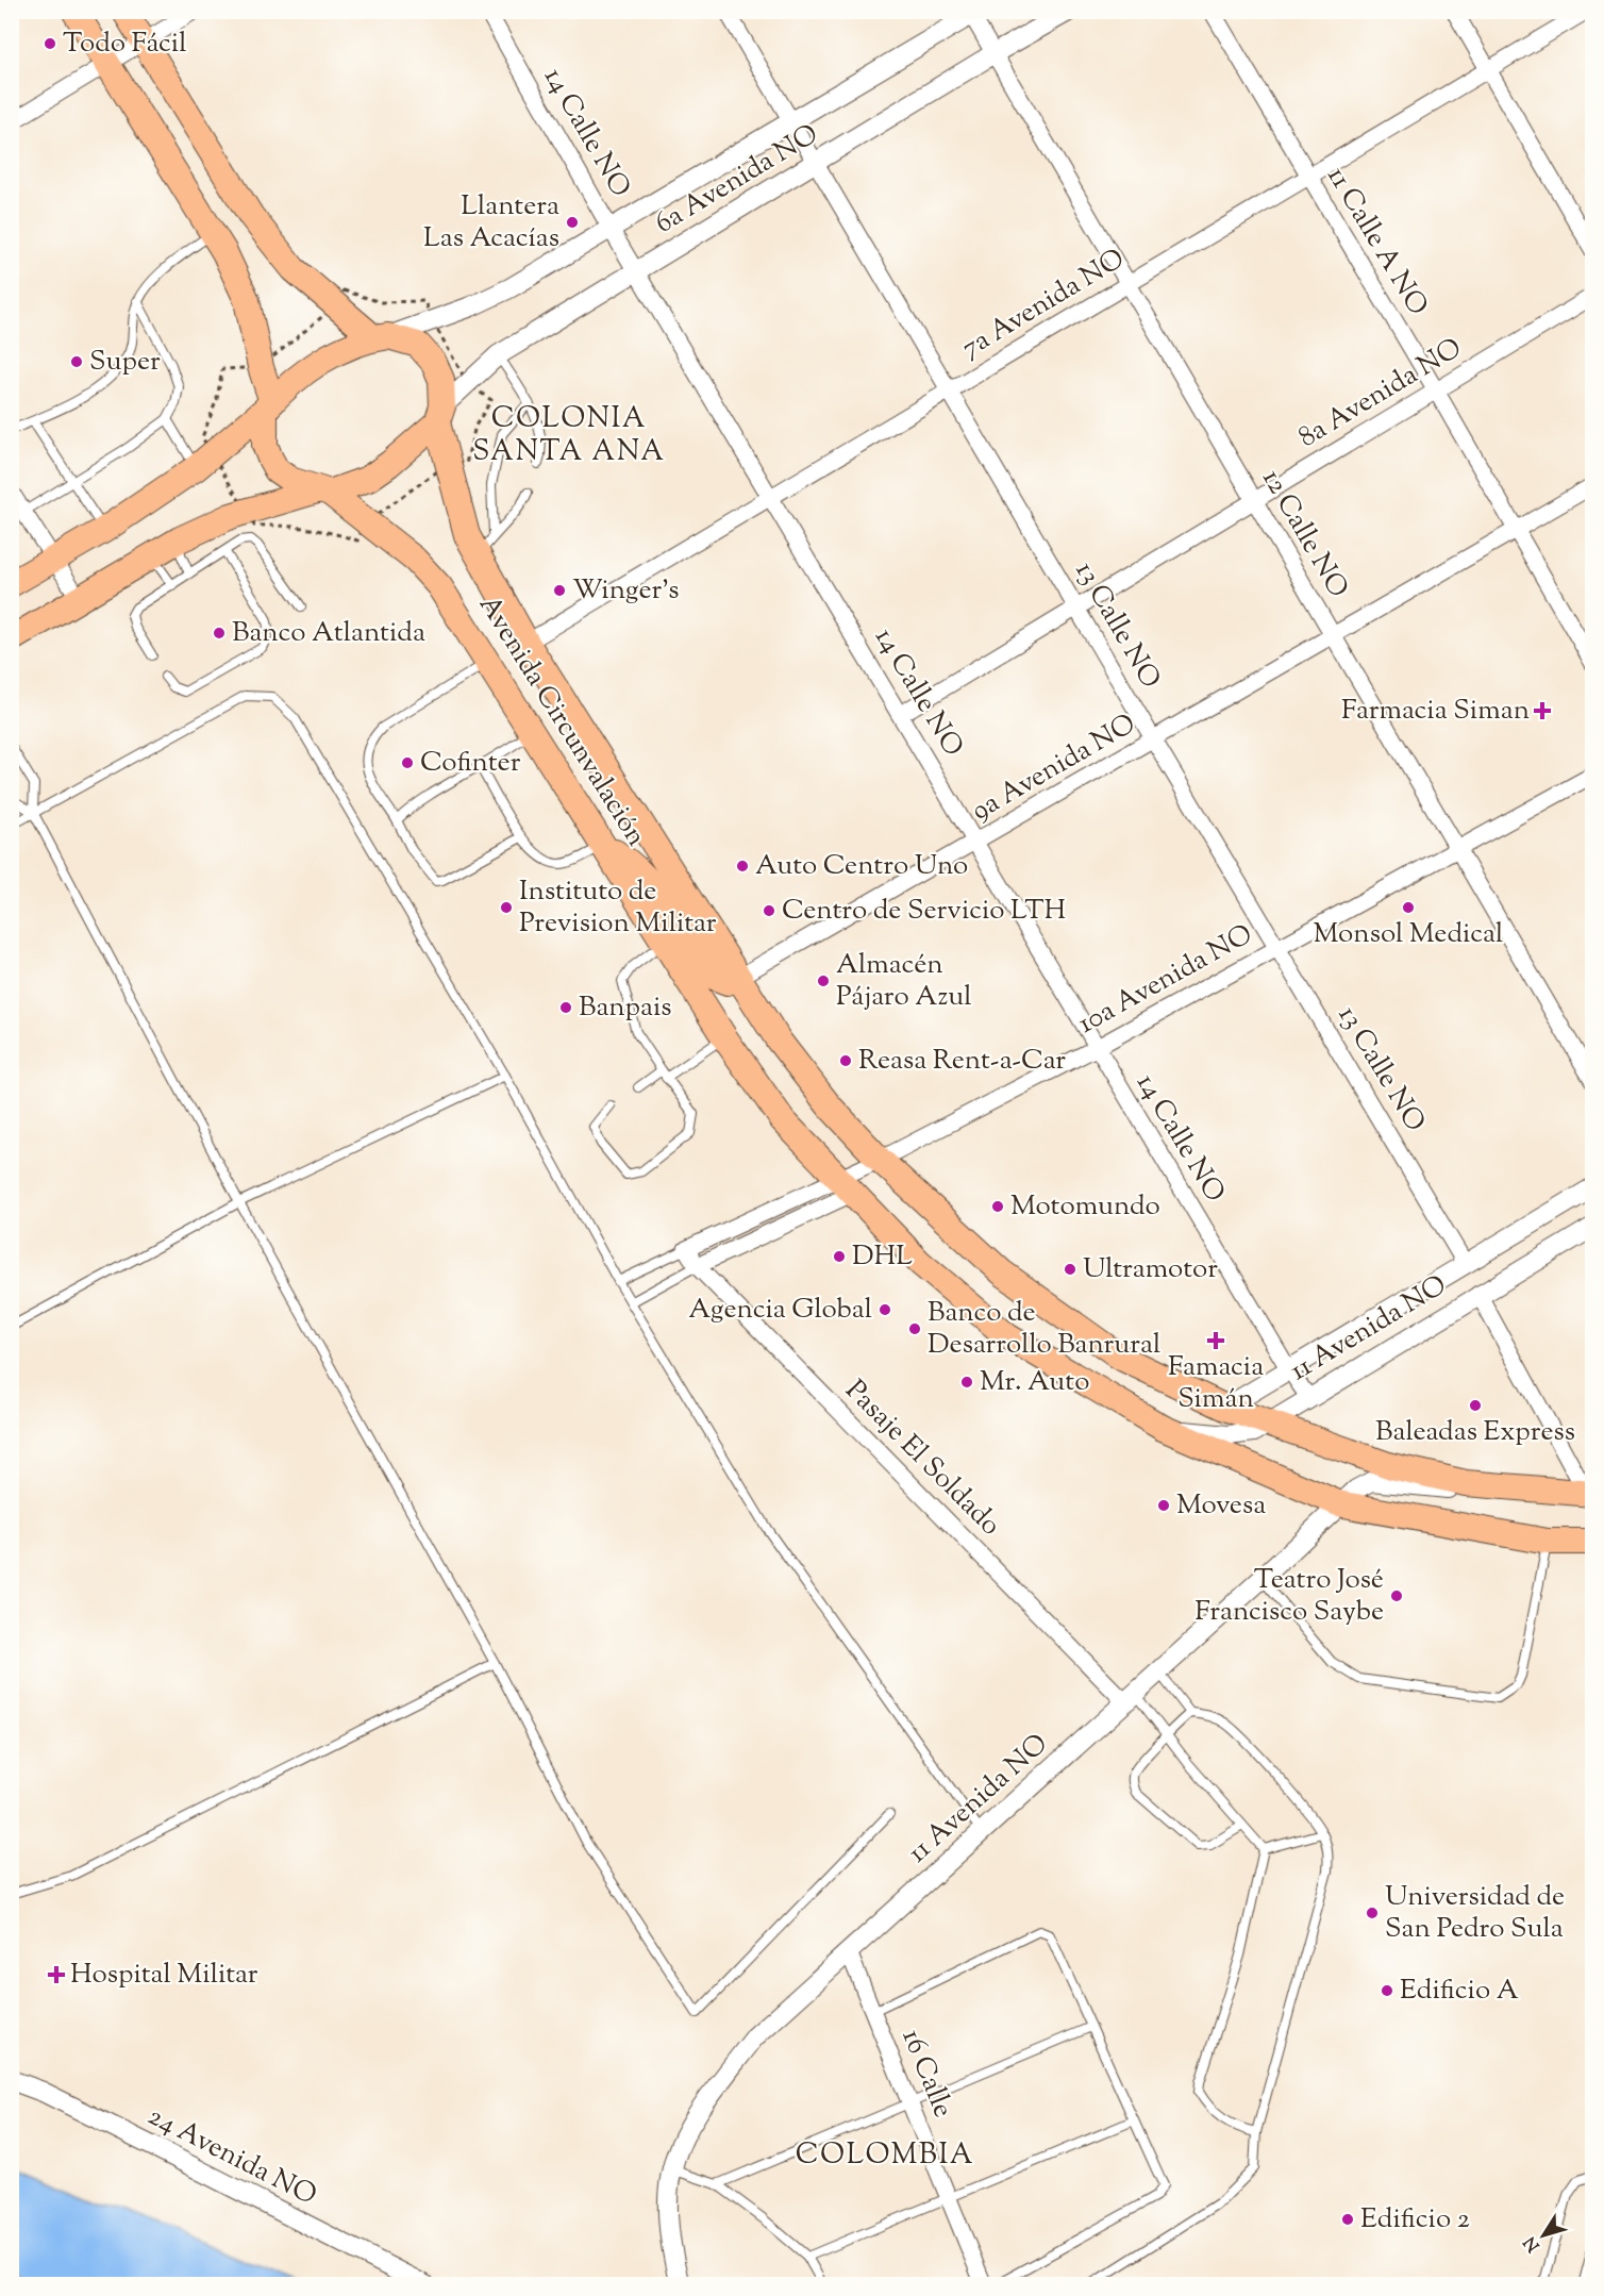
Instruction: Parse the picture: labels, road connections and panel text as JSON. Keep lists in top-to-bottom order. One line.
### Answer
{"streets":{"highway":["Avenida Circunvalación"],"street":["14 Calle NO","6a Avenida NO","11 Calle A NO","7a Avenida NO","8a Avenida NO","12 Calle NO","13 Calle NO","9a Avenida NO","10a Avenida NO","11 Avenida NO","Pasaje El Soldado","16 Calle","24 Avenida NO"]},"crossings":[["14 Calle NO","6a Avenida NO"],["14 Calle NO","7a Avenida NO"],["14 Calle NO","8a Avenida NO"],["14 Calle NO","9a Avenida NO"],["14 Calle NO","10a Avenida NO"],["14 Calle NO","11 Avenida NO"],["6a Avenida NO","12 Calle NO"],["6a Avenida NO","13 Calle NO"],["6a Avenida NO","Avenida Circunvalación"],["11 Calle A NO","7a Avenida NO"],["11 Calle A NO","8a Avenida NO"],["11 Calle A NO","9a Avenida NO"],["7a Avenida NO","12 Calle NO"],["7a Avenida NO","13 Calle NO"],["7a Avenida NO","Avenida Circunvalación"],["8a Avenida NO","12 Calle NO"],["8a Avenida NO","13 Calle NO"],["12 Calle NO","9a Avenida NO"],["12 Calle NO","10a Avenida NO"],["13 Calle NO","9a Avenida NO"],["13 Calle NO","10a Avenida NO"],["13 Calle NO","11 Avenida NO"],["Avenida Circunvalación","9a Avenida NO"],["Avenida Circunvalación","10a Avenida NO"],["Avenida Circunvalación","11 Avenida NO"],["10a Avenida NO","Pasaje El Soldado"],["11 Avenida NO","Pasaje El Soldado"],["11 Avenida NO","16 Calle"]],"districts":["COLONIA SANTA ANA","COLOMBIA"],"places":{"other":["Todo Fácil","Llantera Las Acacías","Super","Winger's","Banco Atlantida","Cofinter","Auto Centro Uno","Instituto de Prevision Militar","Monsol Medical","Centro de Servicio LTH","Almacén Pájaro Azul","Banpais","Reasa Rent-a-Car","Motomundo","DHL","Ultramotor","Agencia Global","Banco de Desarrollo Banrural","Mr. Auto","Baleadas Express","Movesa","Teatro José Francisco Saybe","Universidad de San Pedro Sula","Edificio A","Edificio 2"],"health":["Farmacia Siman","Famacia Simán","Hospital Militar"]},"north":"bottom left"}
